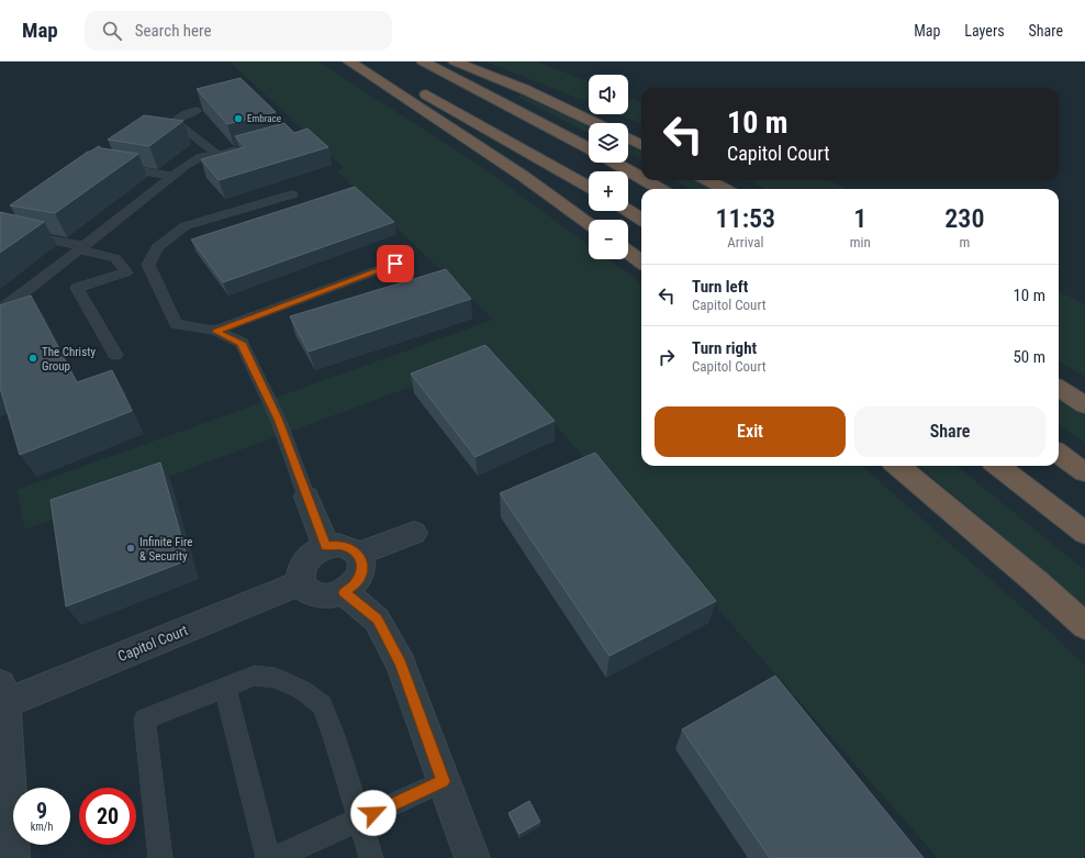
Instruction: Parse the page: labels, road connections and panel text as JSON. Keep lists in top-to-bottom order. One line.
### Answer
{"streets":{"street":["Capitol Court"]},"places":["Embrace","The Christy Group","Infinite Fire & Security"],"page":{"header":"Map","search":"Search here","nav":["Map","Layers","Share"],"map_buttons":["+","−"],"turn":["10 m","Capitol Court"],"eta":["11:53","Arrival","1","min","230","m"],"list":[{"name":"Turn left","note":"Capitol Court","value":"10 m"},{"name":"Turn right","note":"Capitol Court","value":"50 m"}],"buttons":["Exit","Share"],"speed":"9 km/h","limit":"20"}}
